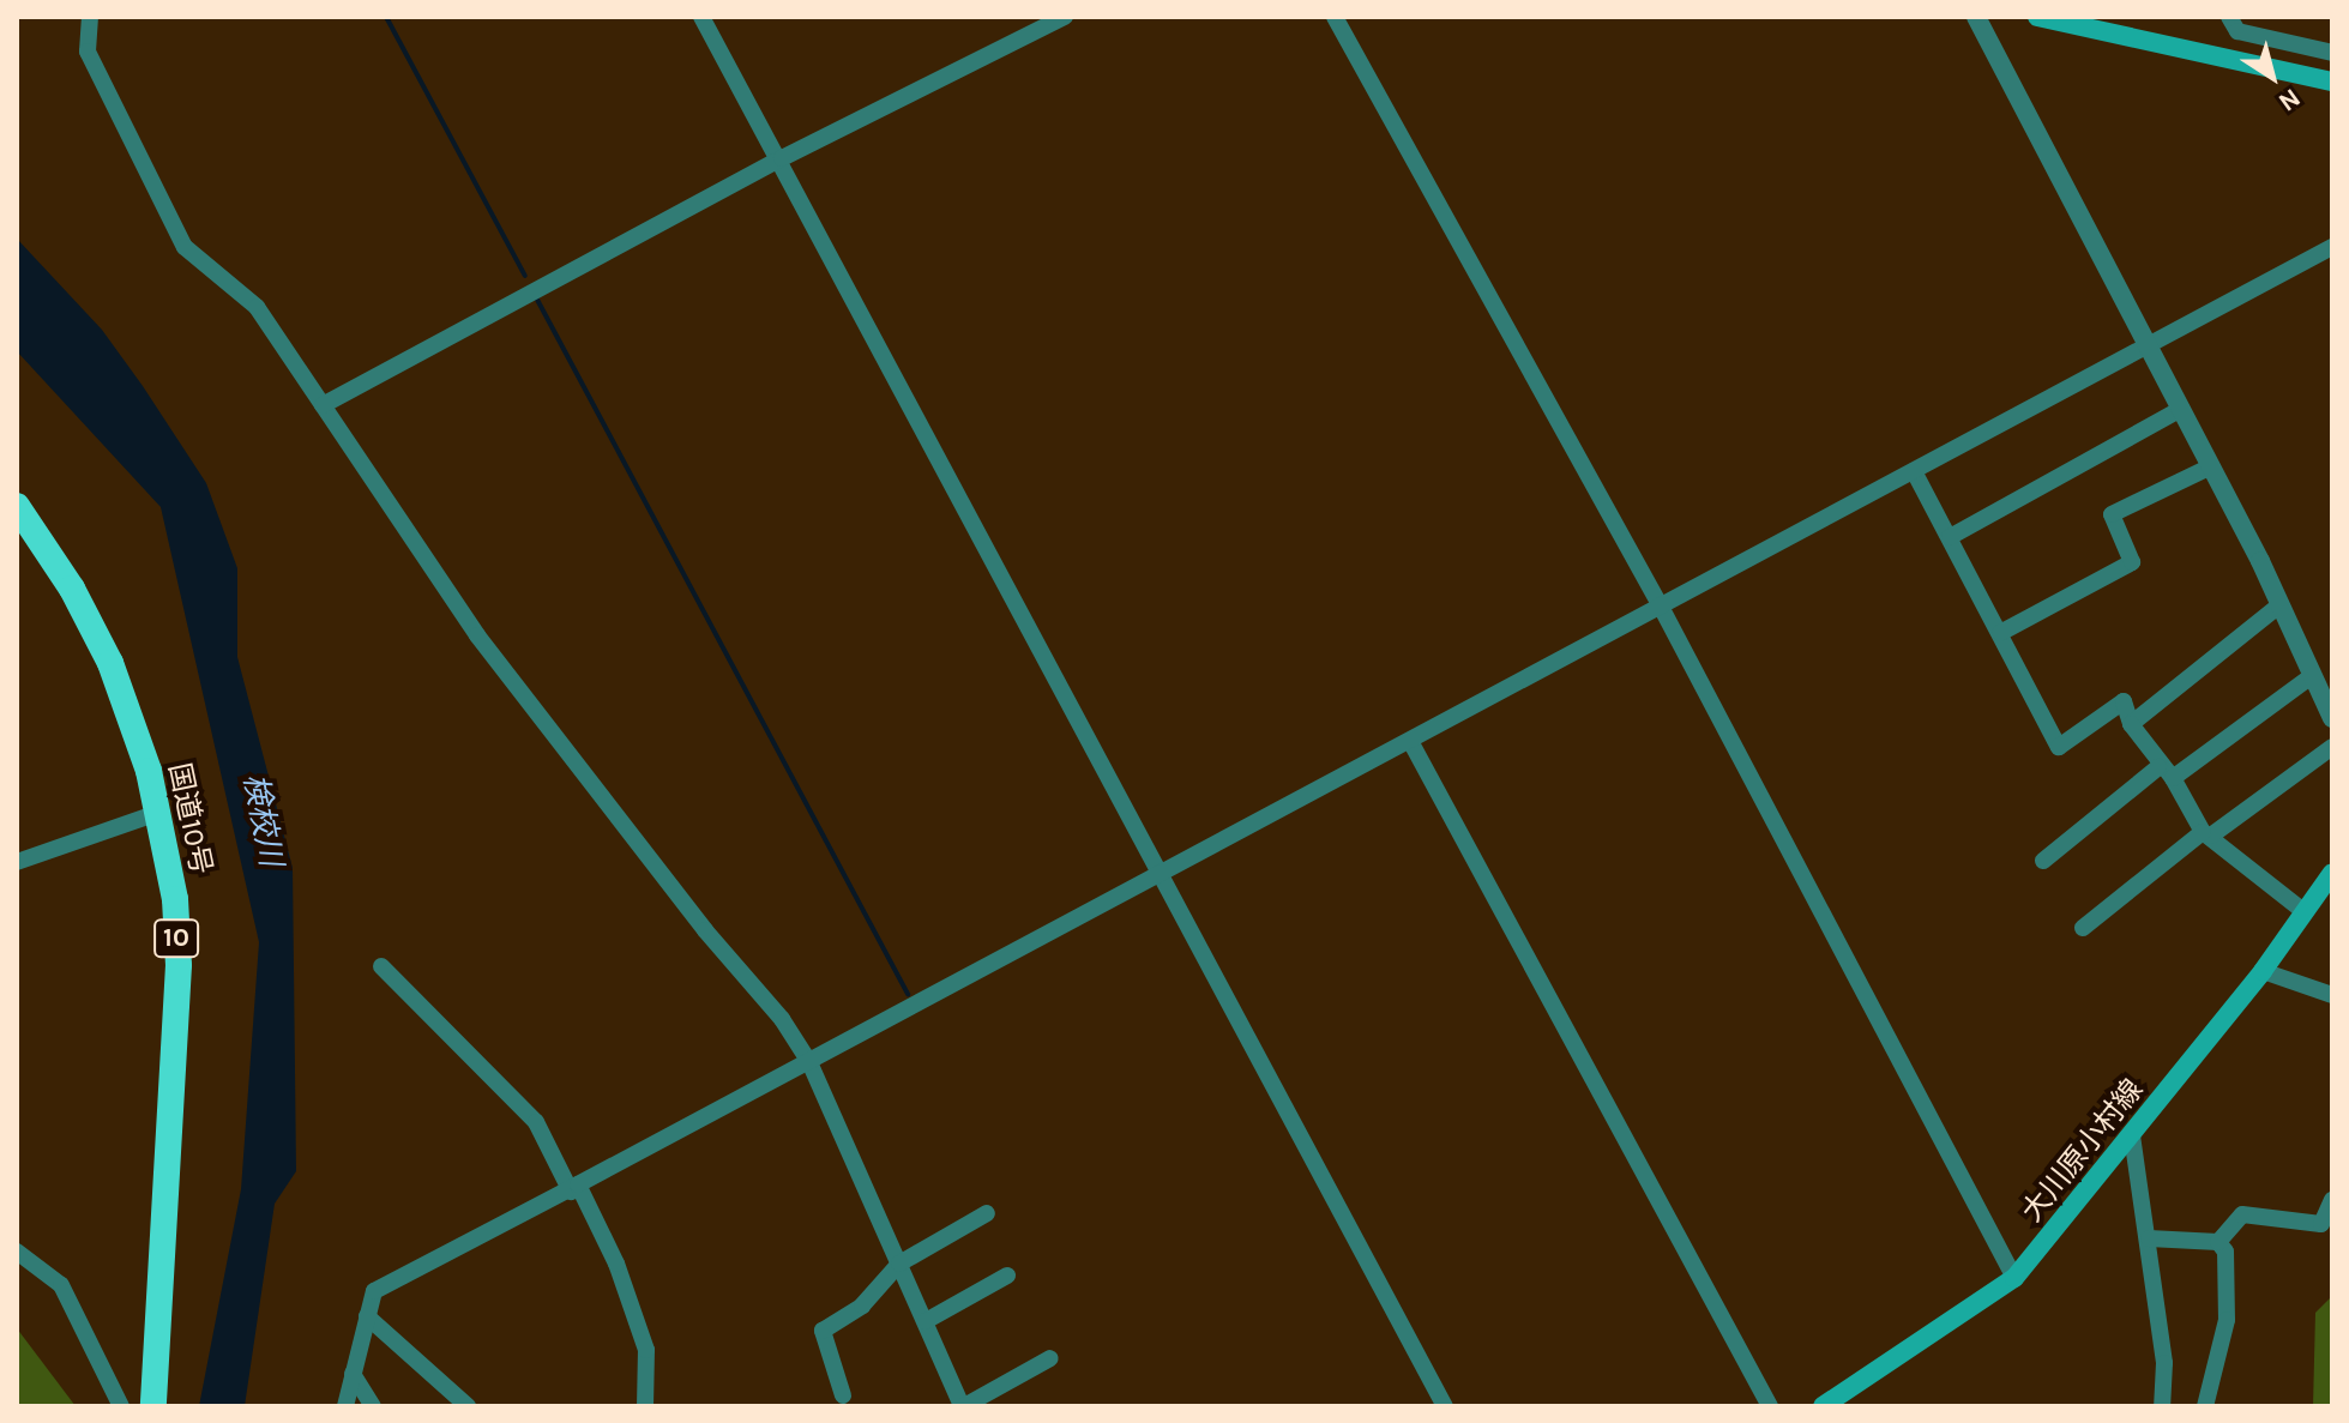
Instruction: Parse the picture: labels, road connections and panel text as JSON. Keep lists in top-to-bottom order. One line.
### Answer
{"streets":{"highway":["国道10号","10"],"main road":["大川原小村線"]},"water":["検校川"],"north":"bottom right"}
